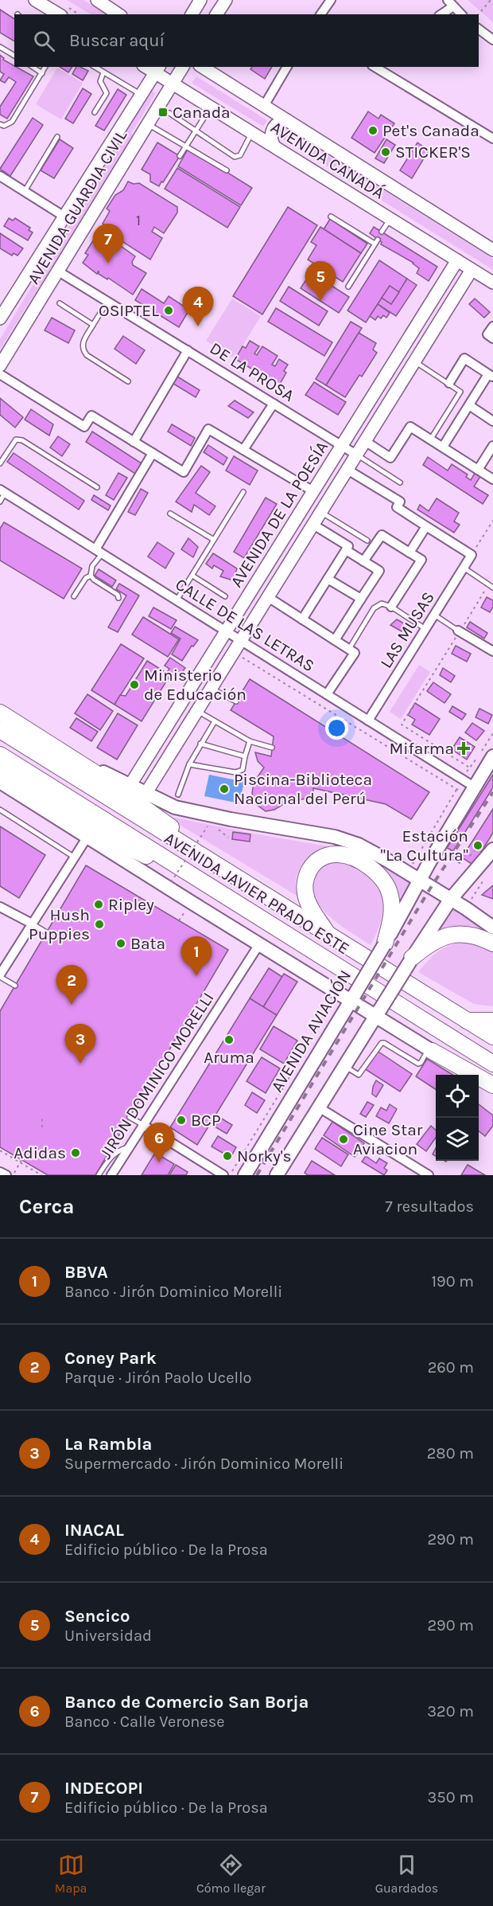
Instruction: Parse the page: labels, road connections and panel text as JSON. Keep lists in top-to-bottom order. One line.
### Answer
{"streets":{"highway":["AVENIDA JAVIER PRADO ESTE"],"main road":["AVENIDA CANADÁ","AVENIDA GUARDIA CIVIL","AVENIDA DE LA POESÍA","AVENIDA AVIACIÓN"],"street":["DE LA PROSA","CALLE DE LAS LETRAS","LAS MUSAS","JIRÓN DOMINICO MORELLI"]},"crossings":[["AVENIDA CANADÁ","AVENIDA GUARDIA CIVIL"],["AVENIDA CANADÁ","AVENIDA DE LA POESÍA"],["AVENIDA GUARDIA CIVIL","DE LA PROSA"],["DE LA PROSA","AVENIDA DE LA POESÍA"],["AVENIDA DE LA POESÍA","CALLE DE LAS LETRAS"],["AVENIDA DE LA POESÍA","AVENIDA JAVIER PRADO ESTE"],["CALLE DE LAS LETRAS","LAS MUSAS"],["CALLE DE LAS LETRAS","AVENIDA AVIACIÓN"],["AVENIDA JAVIER PRADO ESTE","AVENIDA AVIACIÓN"]],"places":{"transit":["Canada"],"other":["Pet's Canada","STICKER'S","OSIPTEL","Ministerio de Educación","Piscina-Biblioteca Nacional del Perú","Estación \"La Cultura\"","Ripley","Hush Puppies","Bata","Aruma","BCP","Cine Star Aviacion","Adidas","Norky's"],"health":["Mifarma"]},"house_numbers":["1"],"page":{"search":"Buscar aquí","pins":["7","5","4","1","2","3","6"],"heading":["Cerca","7 resultados"],"list":[{"mark":"1","name":"BBVA","note":"Banco · Jirón Dominico Morelli","value":"190 m"},{"mark":"2","name":"Coney Park","note":"Parque · Jirón Paolo Ucello","value":"260 m"},{"mark":"3","name":"La Rambla","note":"Supermercado · Jirón Dominico Morelli","value":"280 m"},{"mark":"4","name":"INACAL","note":"Edificio público · De la Prosa","value":"290 m"},{"mark":"5","name":"Sencico","note":"Universidad","value":"290 m"},{"mark":"6","name":"Banco de Comercio San Borja","note":"Banco · Calle Veronese","value":"320 m"},{"mark":"7","name":"INDECOPI","note":"Edificio público · De la Prosa","value":"350 m"}],"nav":["Mapa","Cómo llegar","Guardados"]}}
